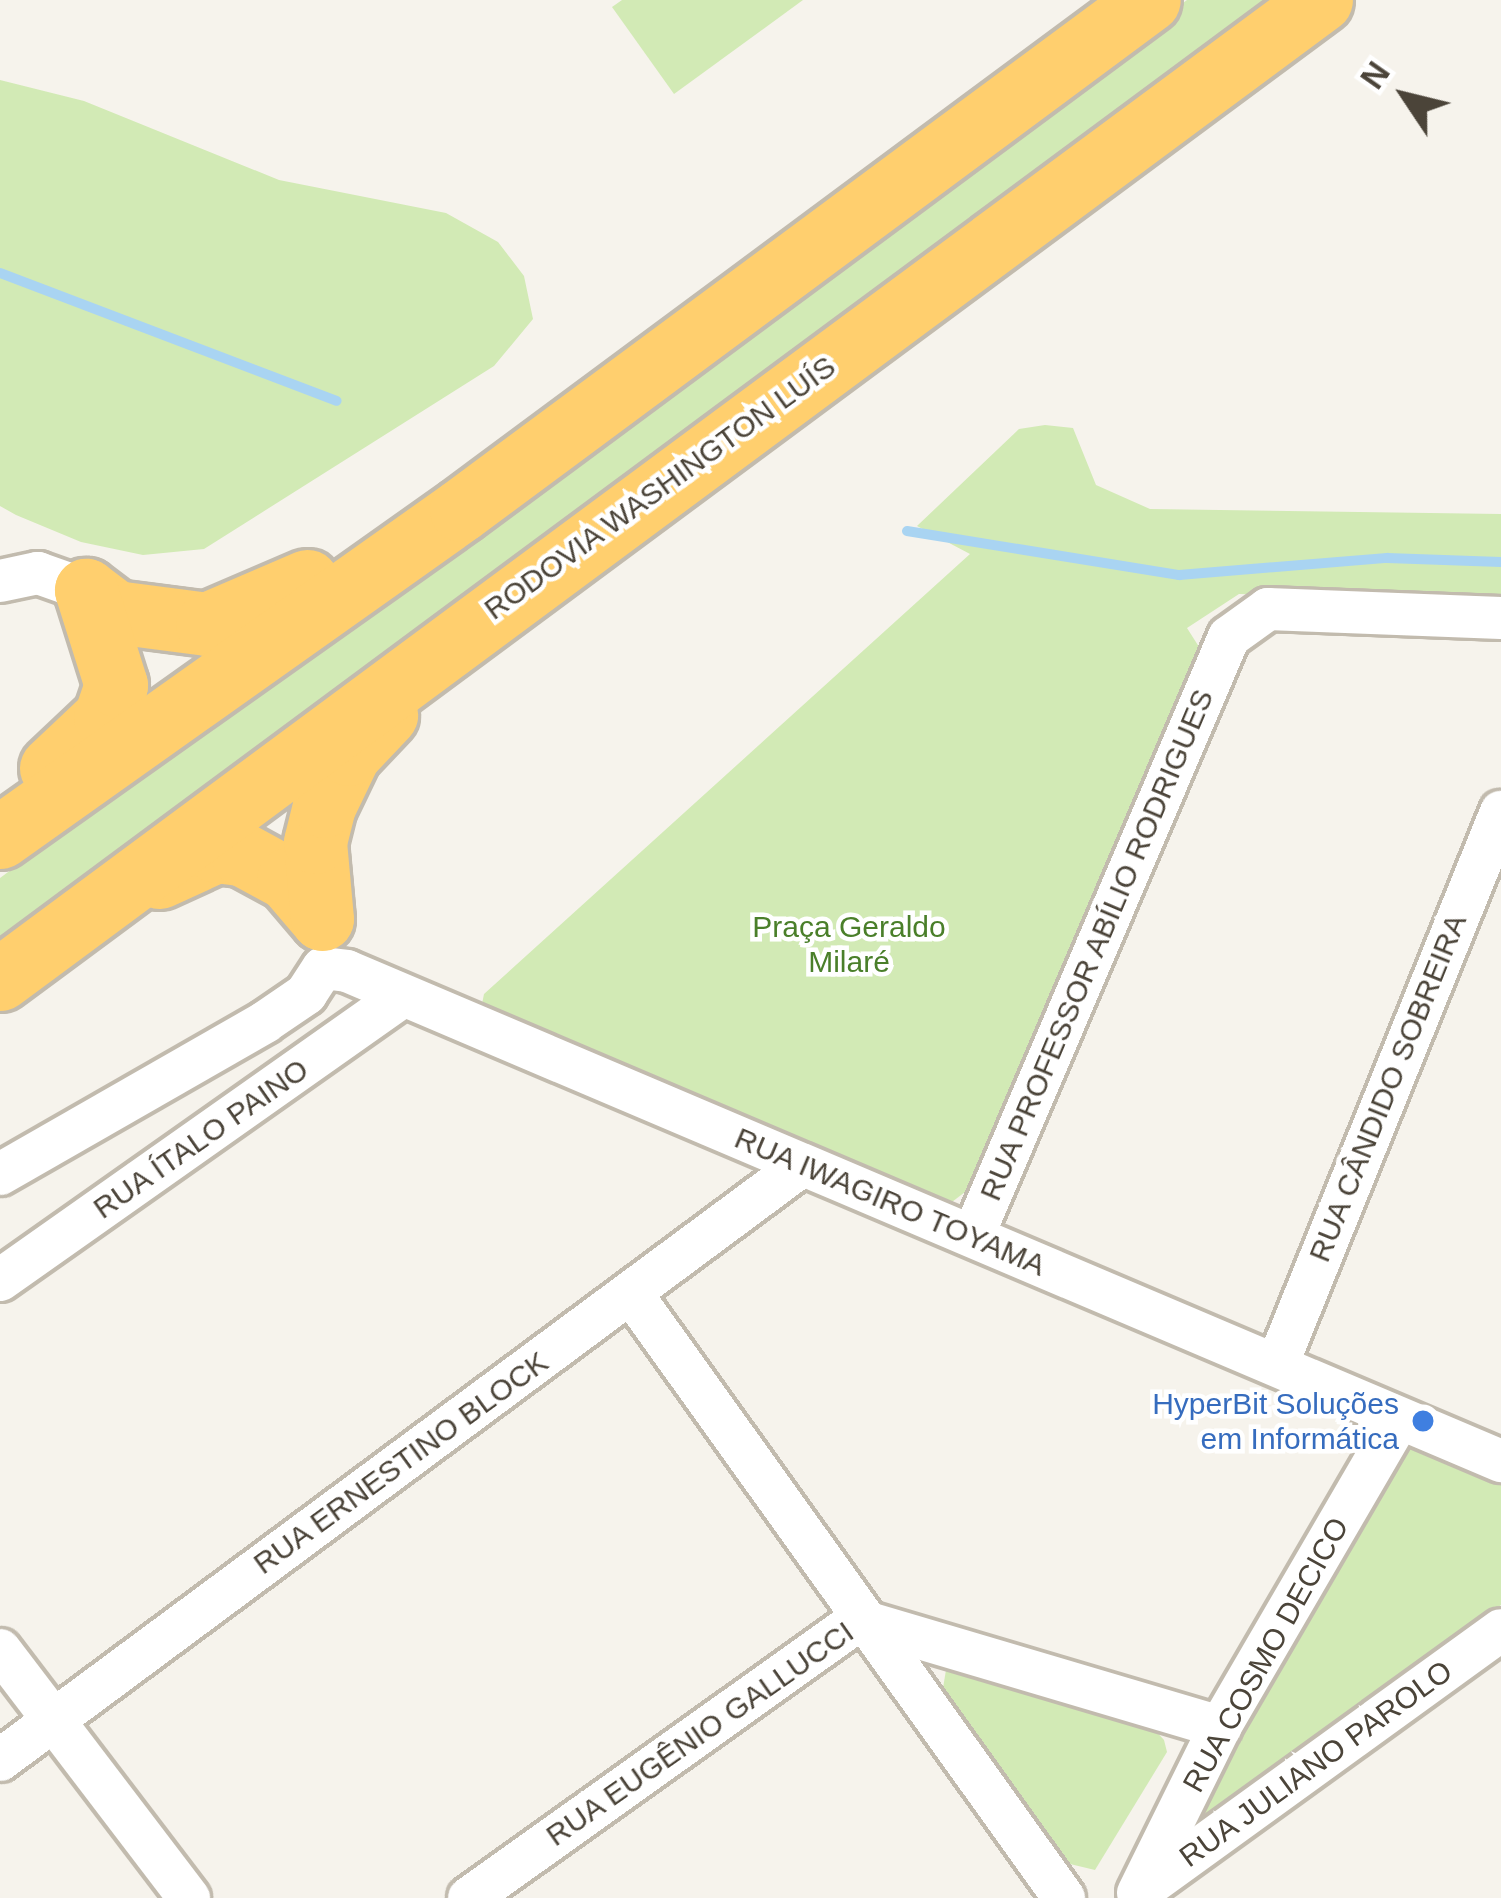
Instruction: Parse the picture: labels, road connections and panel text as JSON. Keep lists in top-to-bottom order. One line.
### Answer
{"streets":{"highway":["RODOVIA WASHINGTON LUÍS"],"street":["RUA PROFESSOR ABÍLIO RODRIGUES","RUA CÂNDIDO SOBREIRA","RUA ÍTALO PAINO","RUA IWAGIRO TOYAMA","RUA ERNESTINO BLOCK","RUA COSMO DECICO","RUA EUGÊNIO GALLUCCI","RUA JULIANO PAROLO"]},"crossings":[["RUA PROFESSOR ABÍLIO RODRIGUES","RUA IWAGIRO TOYAMA"],["RUA CÂNDIDO SOBREIRA","RUA IWAGIRO TOYAMA"],["RUA ÍTALO PAINO","RUA IWAGIRO TOYAMA"],["RUA IWAGIRO TOYAMA","RUA ERNESTINO BLOCK"],["RUA IWAGIRO TOYAMA","RUA COSMO DECICO"],["RUA COSMO DECICO","RUA EUGÊNIO GALLUCCI"],["RUA COSMO DECICO","RUA JULIANO PAROLO"]],"parks":["Praça Geraldo Milaré"],"places":["HyperBit Soluções em Informática"],"north":"top left"}
